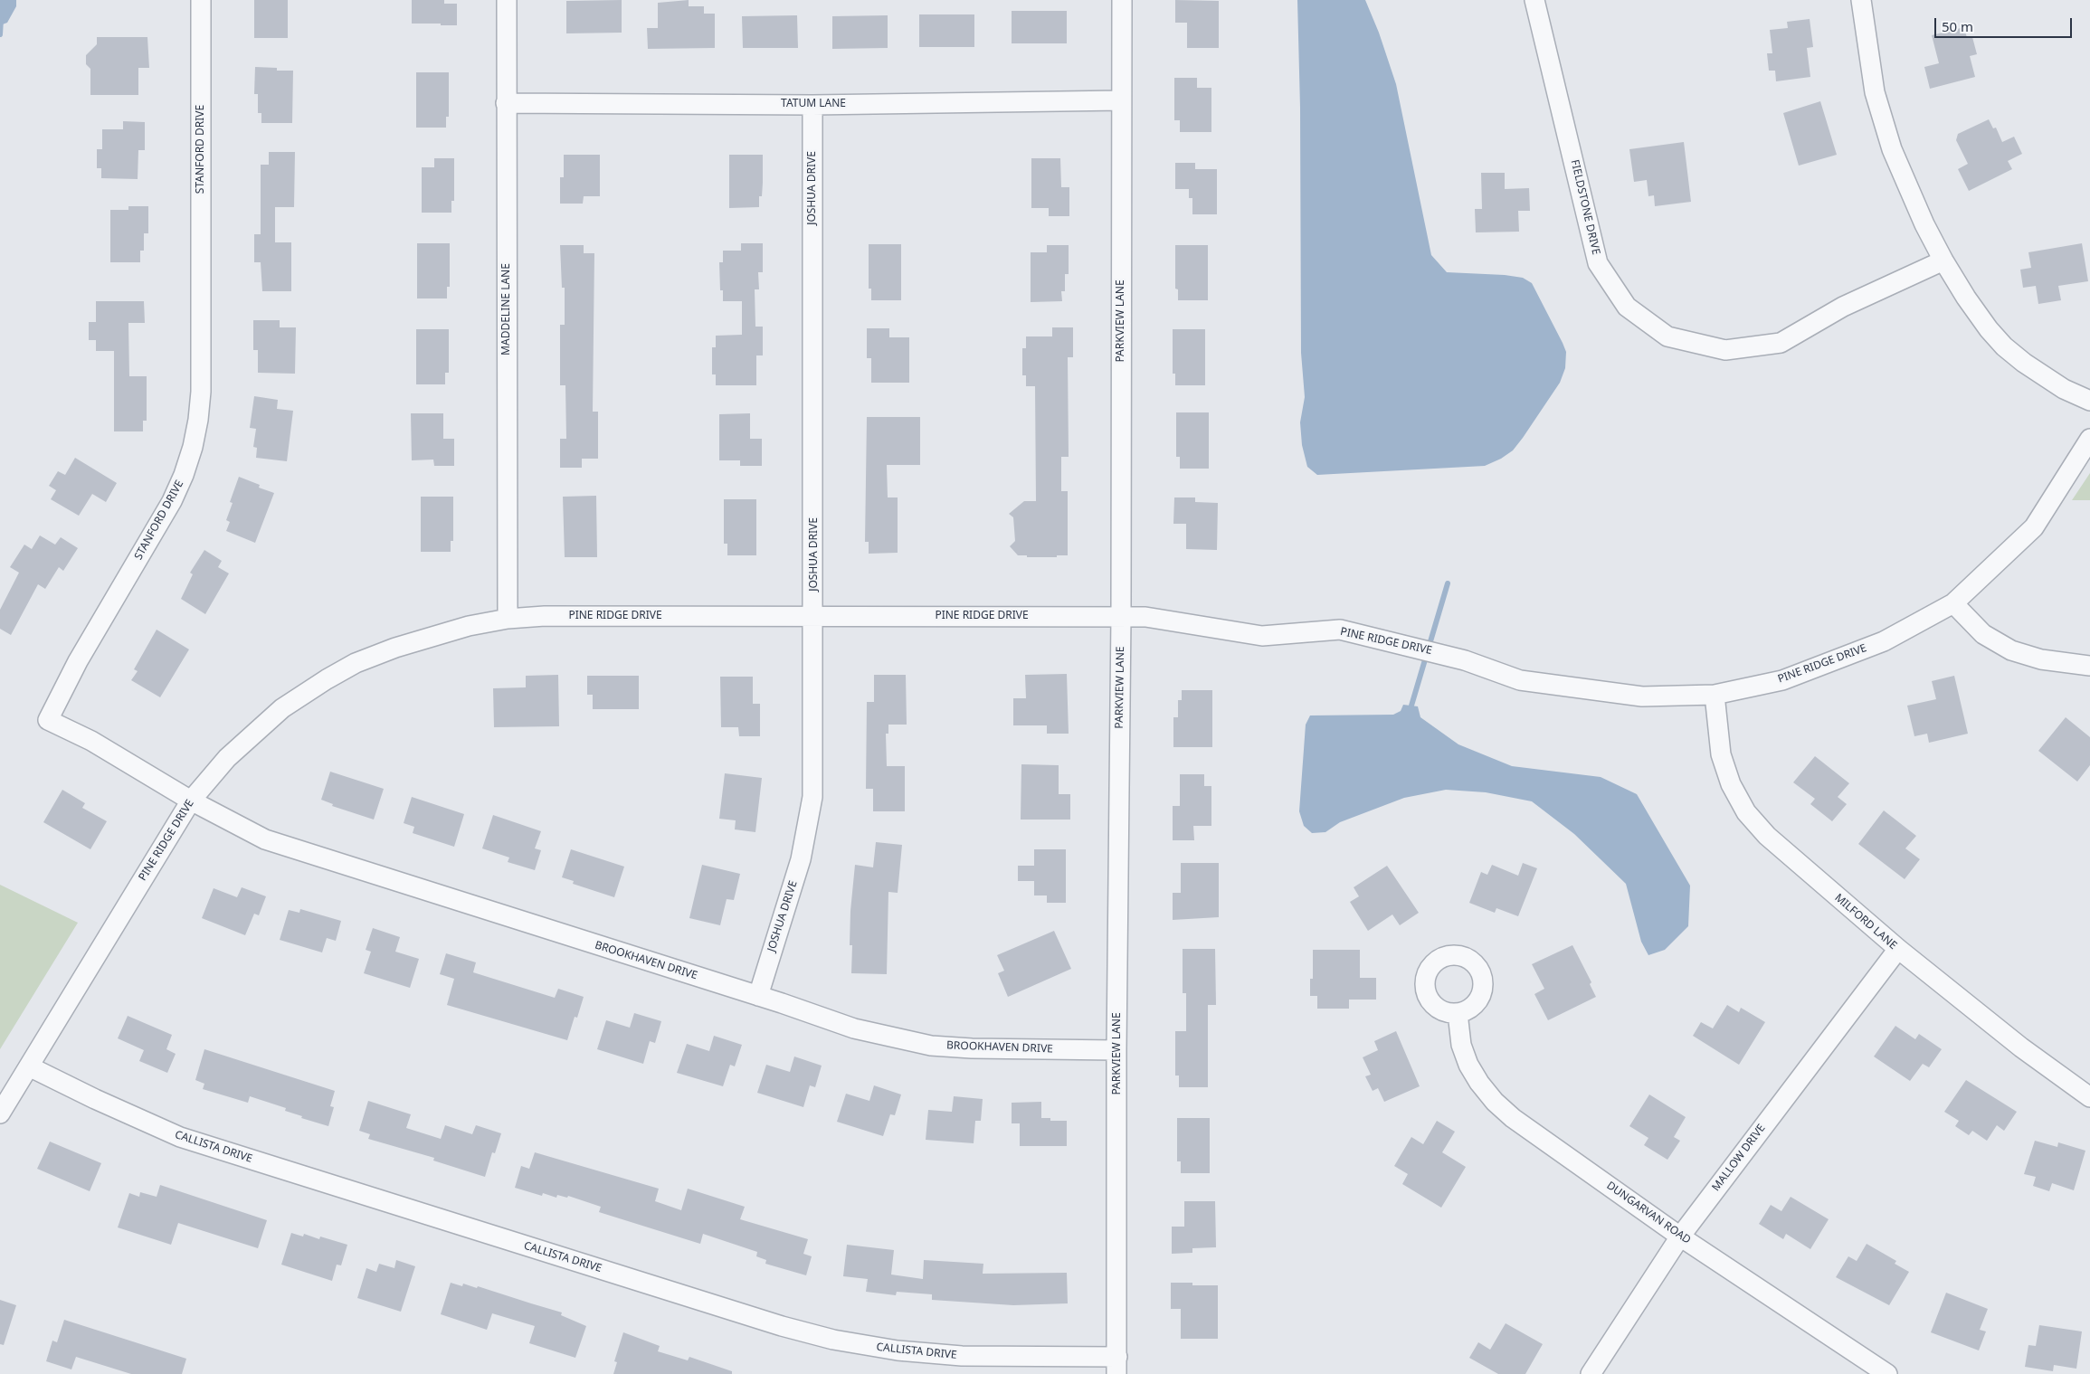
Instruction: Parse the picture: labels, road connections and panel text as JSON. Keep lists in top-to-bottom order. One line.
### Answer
{"streets":{"street":["TATUM LANE","STANFORD DRIVE","JOSHUA DRIVE","FIELDSTONE DRIVE","MADDELINE LANE","PARKVIEW LANE","PINE RIDGE DRIVE","MILFORD LANE","BROOKHAVEN DRIVE","CALLISTA DRIVE","MALLOW DRIVE","DUNGARVAN ROAD"]},"crossings":[["TATUM LANE","JOSHUA DRIVE"],["TATUM LANE","MADDELINE LANE"],["TATUM LANE","PARKVIEW LANE"],["STANFORD DRIVE","PINE RIDGE DRIVE"],["STANFORD DRIVE","BROOKHAVEN DRIVE"],["JOSHUA DRIVE","PINE RIDGE DRIVE"],["JOSHUA DRIVE","BROOKHAVEN DRIVE"],["MADDELINE LANE","PINE RIDGE DRIVE"],["PARKVIEW LANE","PINE RIDGE DRIVE"],["PARKVIEW LANE","BROOKHAVEN DRIVE"],["PARKVIEW LANE","CALLISTA DRIVE"],["PINE RIDGE DRIVE","MILFORD LANE"],["PINE RIDGE DRIVE","BROOKHAVEN DRIVE"],["PINE RIDGE DRIVE","CALLISTA DRIVE"],["MILFORD LANE","MALLOW DRIVE"],["MALLOW DRIVE","DUNGARVAN ROAD"]],"scale_bar":"50 m"}
